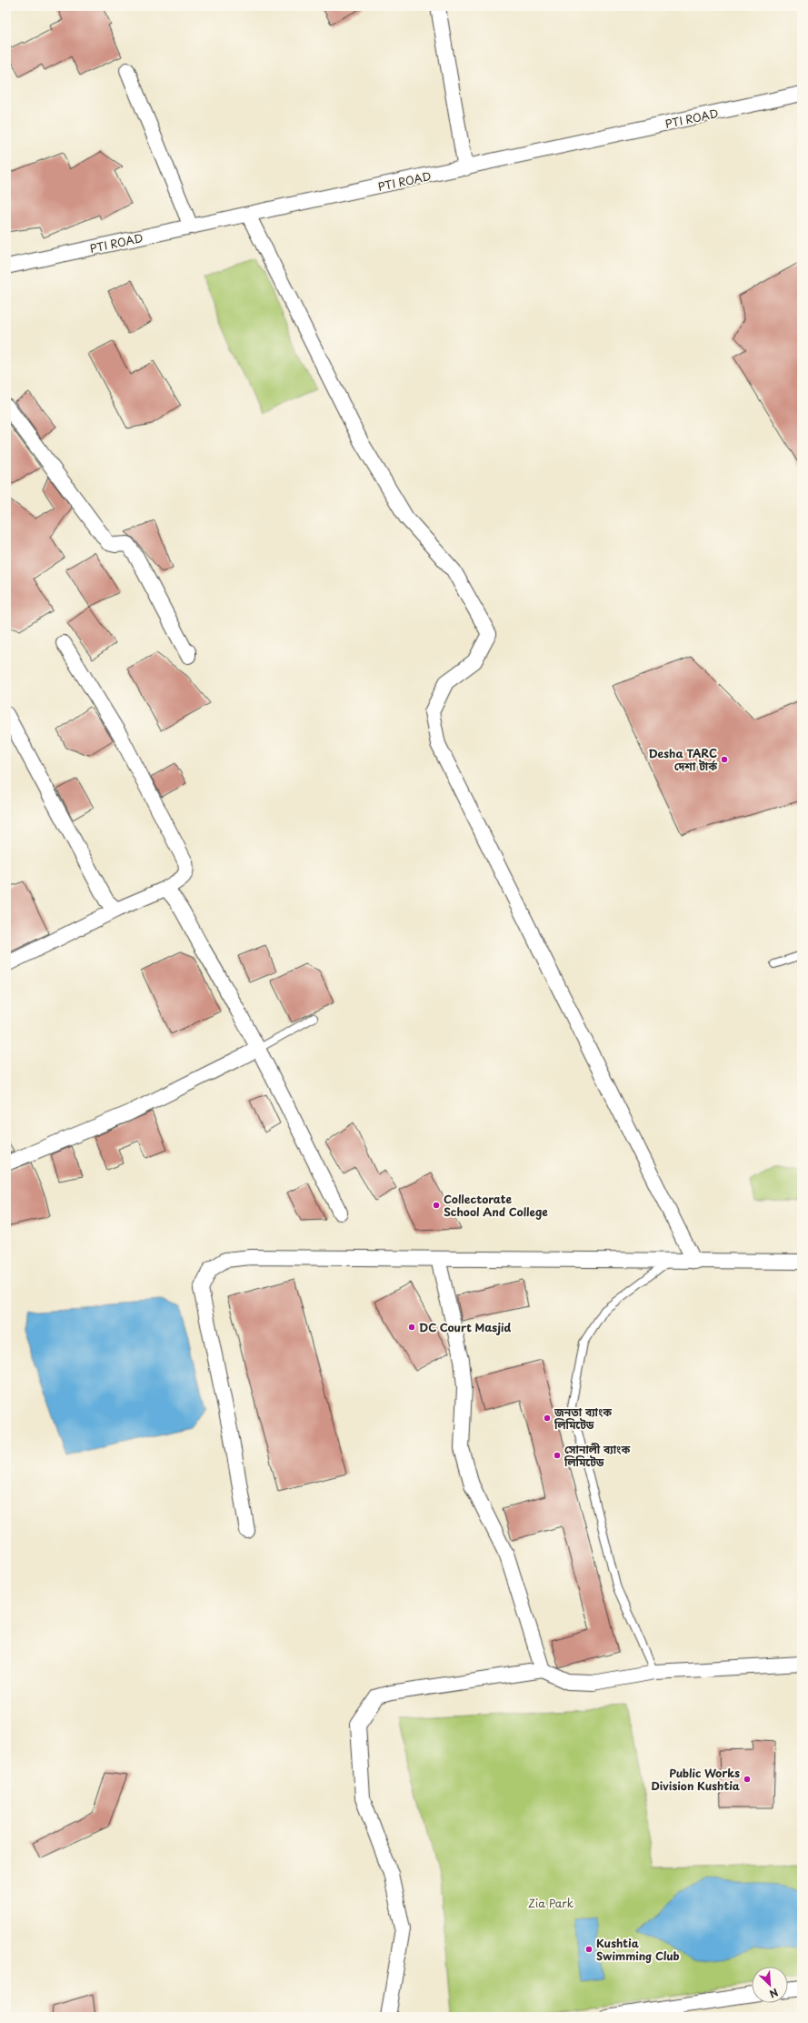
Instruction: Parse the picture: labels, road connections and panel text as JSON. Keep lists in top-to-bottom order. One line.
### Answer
{"streets":{"street":["PTI ROAD"]},"parks":["Zia Park"],"places":["Desha TARC দেশা টার্ক","Collectorate School And College","DC Court Masjid","জনতা ব্যাংক লিমিটেড","সোনালী ব্যাংক লিমিটেড","Public Works Division Kushtia","Kushtia Swimming Club"],"north":"bottom right"}
